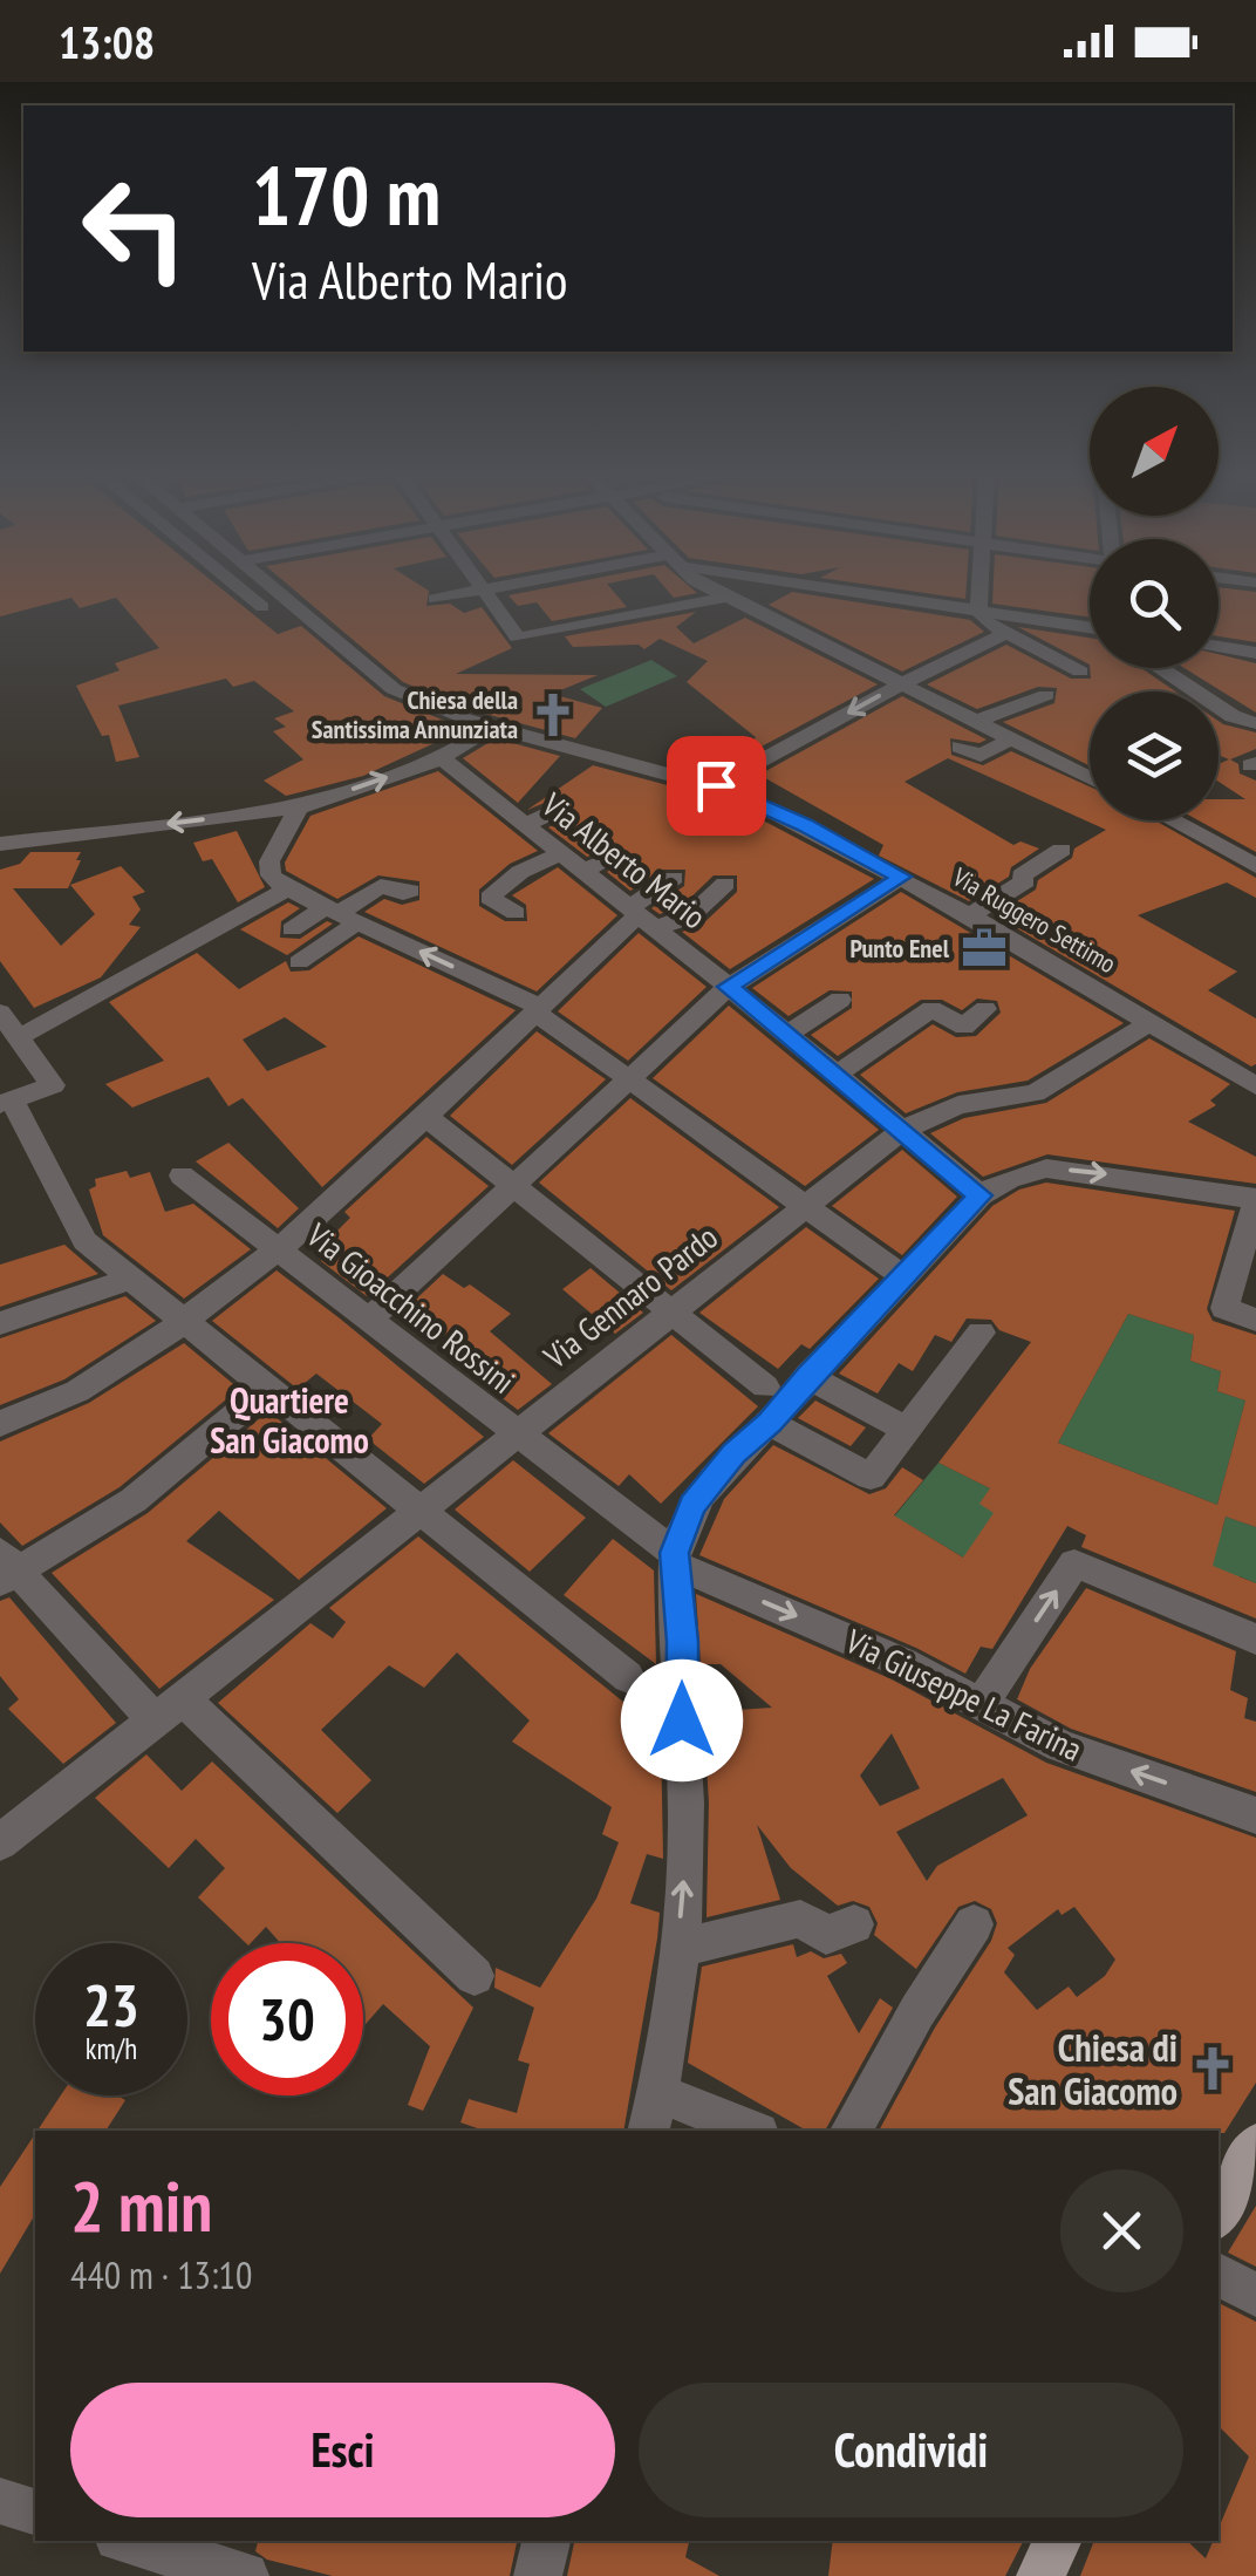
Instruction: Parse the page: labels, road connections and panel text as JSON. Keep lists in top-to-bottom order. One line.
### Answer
{"streets":{"street":["Via Alberto Mario","Via Ruggero Settimo","Via Gennaro Pardo","Via Gioacchino Rossini","Via Giuseppe La Farina"]},"crossings":[["Via Alberto Mario","Via Gennaro Pardo"],["Via Alberto Mario","Via Gioacchino Rossini"],["Via Ruggero Settimo","Via Gennaro Pardo"],["Via Gennaro Pardo","Via Gioacchino Rossini"],["Via Gioacchino Rossini","Via Giuseppe La Farina"]],"districts":["Quartiere San Giacomo"],"places":{"church":["Chiesa della Santissima Annunziata","Chiesa di San Giacomo"],"office":["Punto Enel"]},"north":"top right","page":{"status":"13:08","turn":["170 m","Via Alberto Mario"],"speed":"23 km/h","limit":"30","heading":["2 min","440 m · 13:10"],"buttons":["Esci","Condividi"]}}
